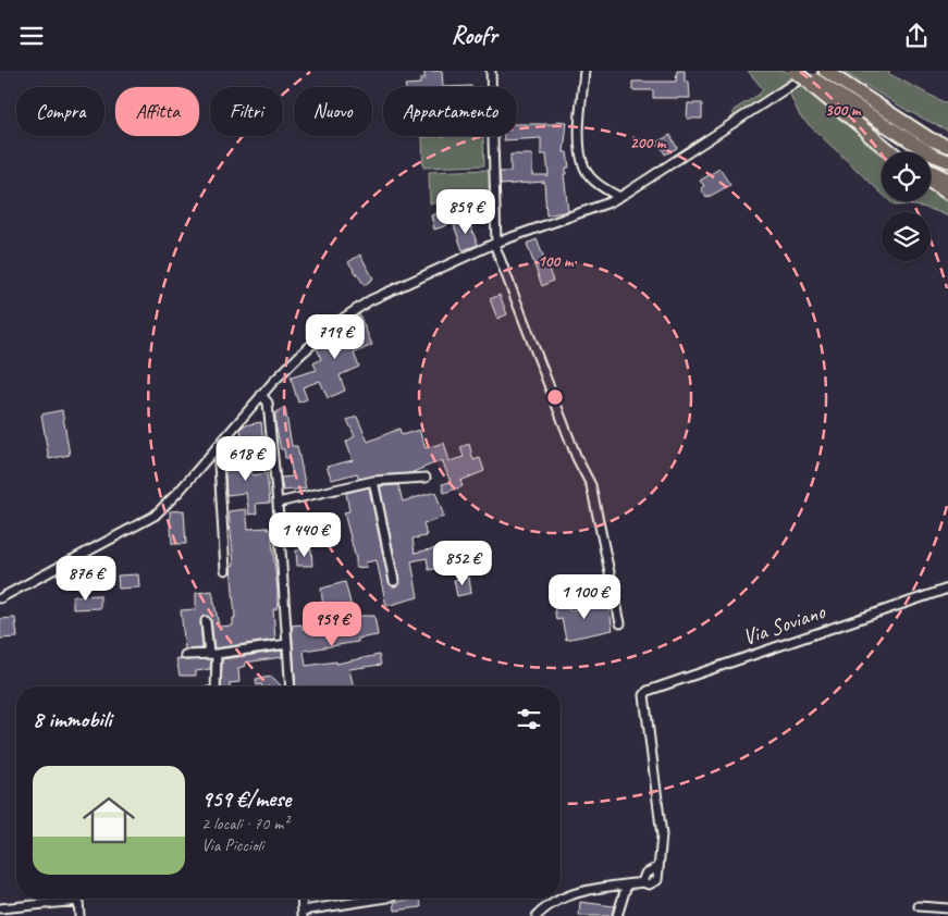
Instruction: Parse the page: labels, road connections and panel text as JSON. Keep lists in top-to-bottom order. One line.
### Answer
{"streets":{"street":["Via Soviano"]},"page":{"header":"Roofr","chip":["Compra","Affitta","Filtri","Nuovo","Appartamento"],"price":["859 €","719 €","618 €","1 440 €","852 €","876 €","1 100 €","959 €"],"heading":"8 immobili","list":[{"name":"959 €/mese","note":"2 locali · 70 m² · Via Piccioli"}]},"rings":["300 m","200 m","100 m"]}
